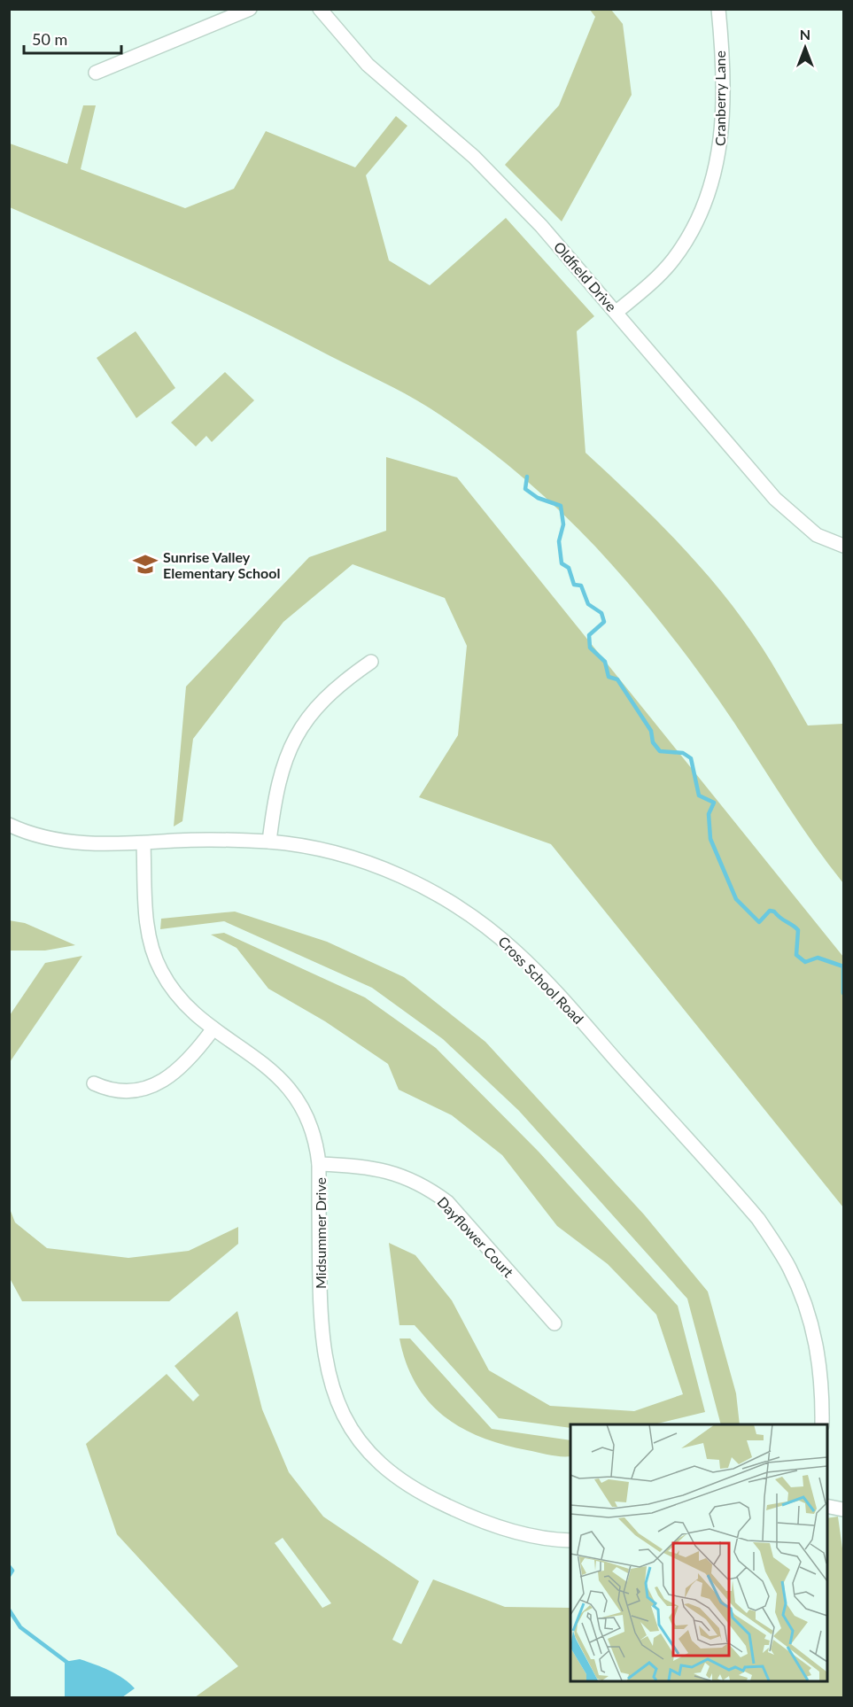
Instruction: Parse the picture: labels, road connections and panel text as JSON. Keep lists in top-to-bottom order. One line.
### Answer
{"streets":{"street":["Cranberry Lane","Oldfield Drive","Cross School Road","Midsummer Drive","Dayflower Court"]},"crossings":[["Cranberry Lane","Oldfield Drive"],["Cross School Road","Midsummer Drive"],["Midsummer Drive","Dayflower Court"]],"places":{"school or university":["Sunrise Valley Elementary School"]},"scale_bar":"50 m","north":"top"}
